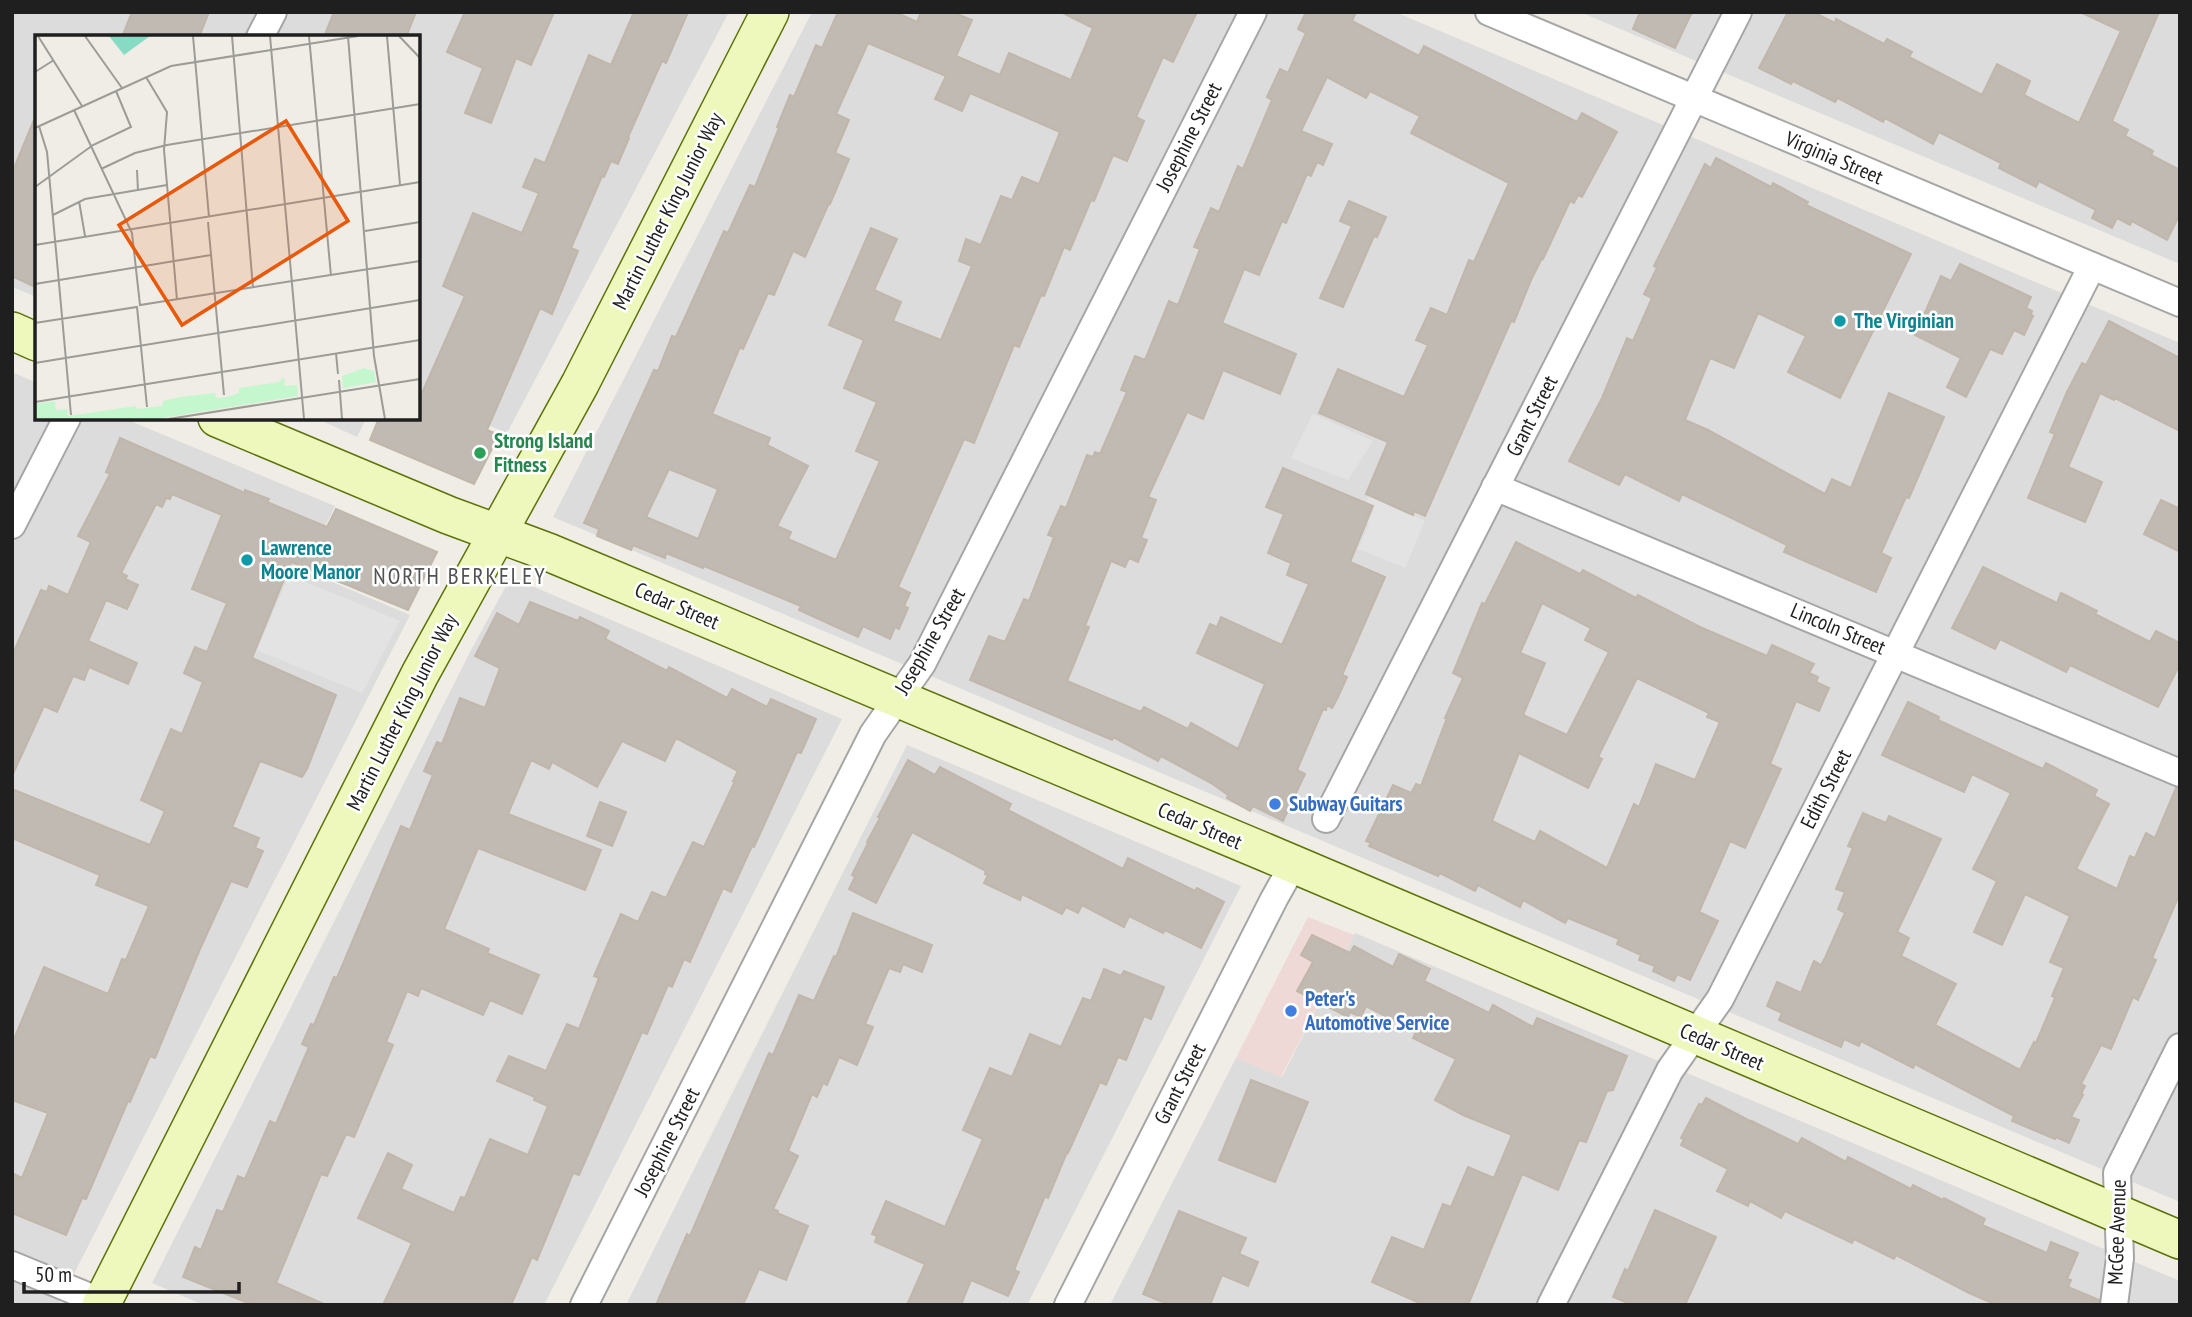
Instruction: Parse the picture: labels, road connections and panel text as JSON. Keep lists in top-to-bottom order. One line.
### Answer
{"streets":{"street":["Josephine Street","Virginia Street","Martin Luther King Junior Way","Grant Street","Cedar Street","Lincoln Street","Edith Street","McGee Avenue"]},"crossings":[["Josephine Street","Cedar Street"],["Virginia Street","Grant Street"],["Virginia Street","Edith Street"],["Martin Luther King Junior Way","Cedar Street"],["Grant Street","Cedar Street"],["Grant Street","Lincoln Street"],["Cedar Street","Edith Street"],["Cedar Street","McGee Avenue"],["Lincoln Street","Edith Street"]],"districts":["NORTH BERKELEY"],"places":["The Virginian","Strong Island Fitness","Lawrence Moore Manor","Subway Guitars","Peter's Automotive Service"],"scale_bar":"50 m"}
